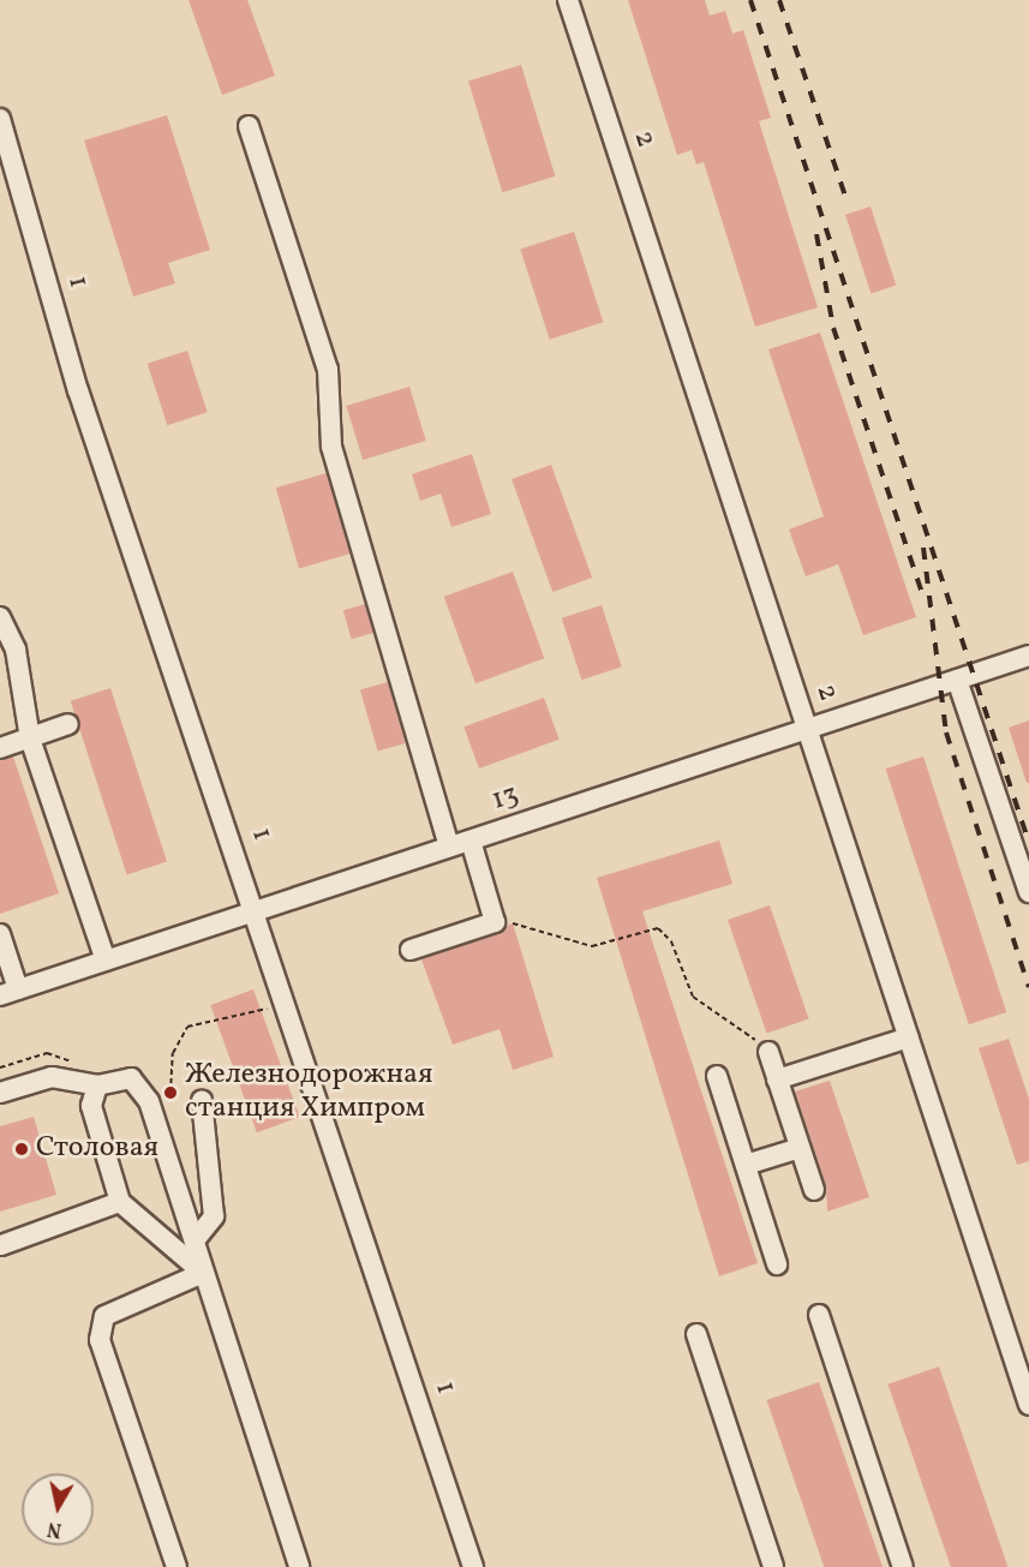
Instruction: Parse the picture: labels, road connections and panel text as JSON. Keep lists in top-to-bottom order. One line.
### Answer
{"streets":{"street":["2","1","13"]},"crossings":[["2","13"],["1","13"]],"places":["Железнодорожная станция Химпром","Столовая"],"north":"bottom"}
